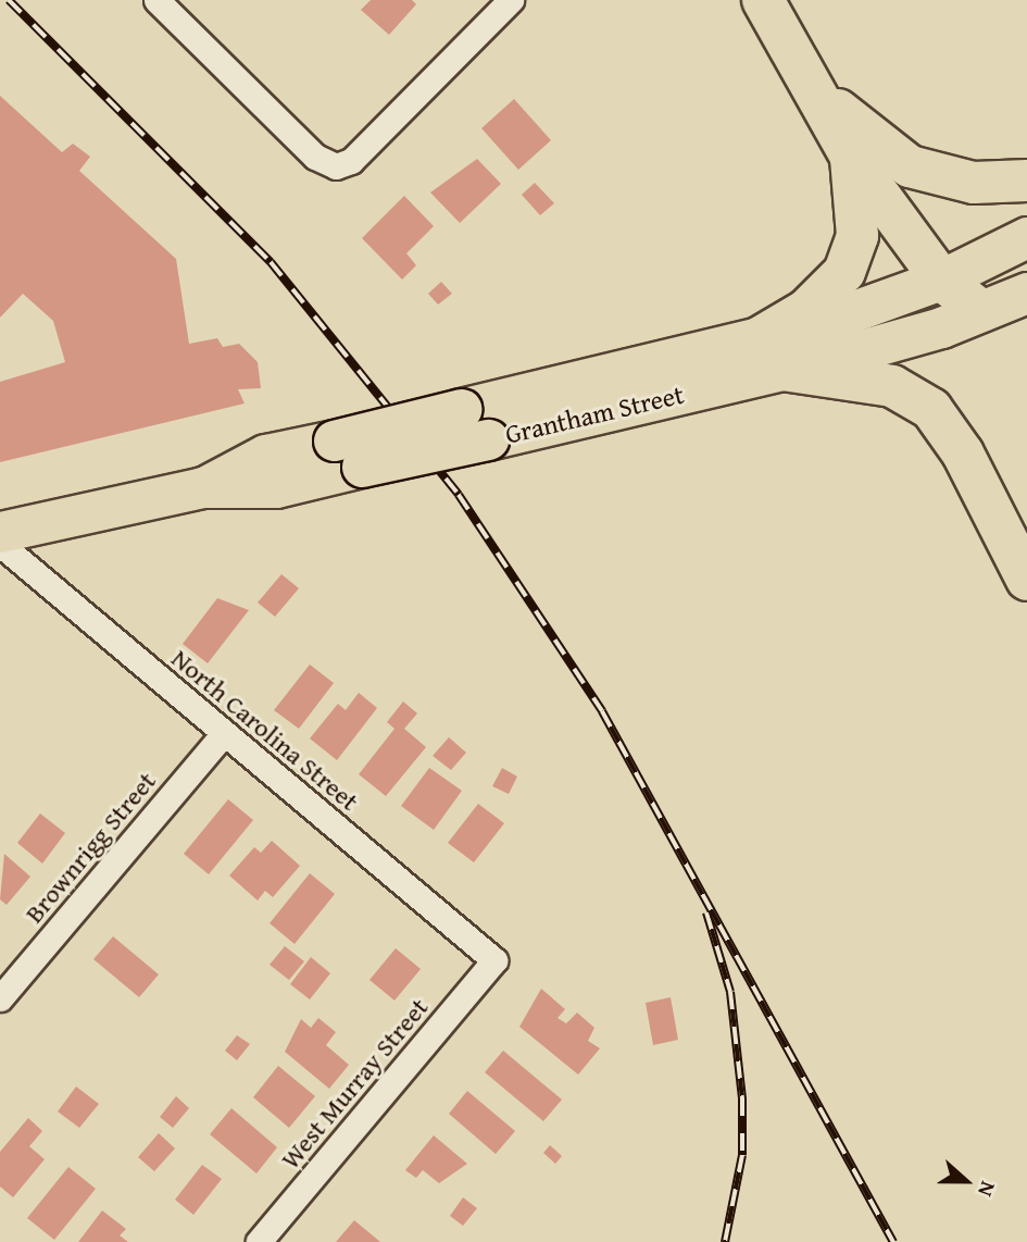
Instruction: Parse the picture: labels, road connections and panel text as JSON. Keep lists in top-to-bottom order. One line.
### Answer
{"streets":{"main road":["Grantham Street"],"street":["North Carolina Street","Brownrigg Street","West Murray Street"]},"crossings":[["North Carolina Street","Brownrigg Street"],["North Carolina Street","West Murray Street"]],"north":"right"}
